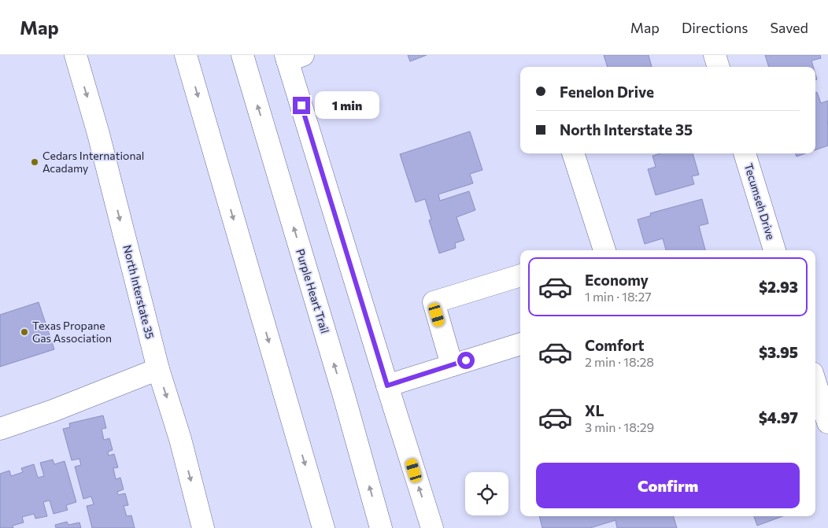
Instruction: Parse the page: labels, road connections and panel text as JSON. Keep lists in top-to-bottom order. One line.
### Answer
{"streets":{"main road":["Tecumseh Drive","Purple Heart Trail","North Interstate 35"]},"places":["Cedars International Acadamy","Texas Propane Gas Association"],"page":{"header":"Map","nav":["Map","Directions","Saved"],"banner":["Fenelon Drive","North Interstate 35"],"bubble":"1 min","list":[{"name":"Economy","note":"1 min · 18:27","value":"$2.93"},{"name":"Comfort","note":"2 min · 18:28","value":"$3.95"},{"name":"XL","note":"3 min · 18:29","value":"$4.97"}],"buttons":"Confirm"}}
